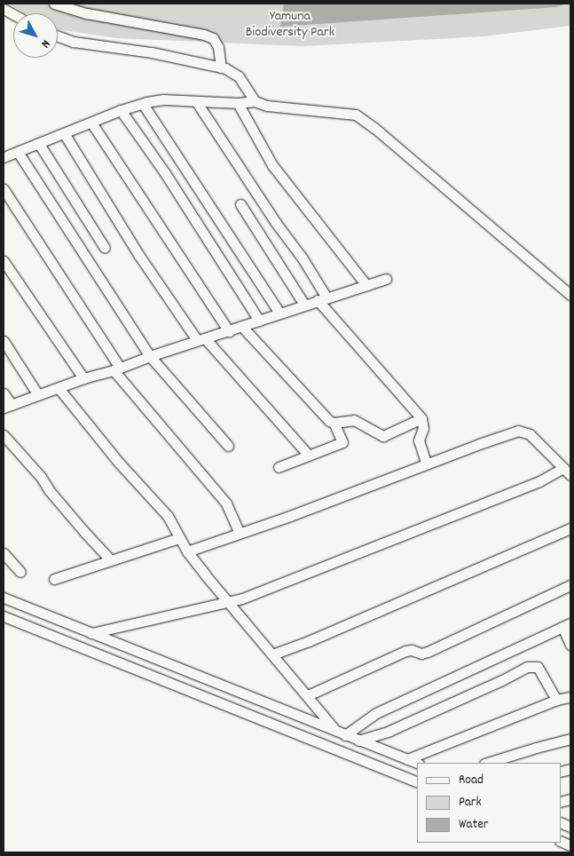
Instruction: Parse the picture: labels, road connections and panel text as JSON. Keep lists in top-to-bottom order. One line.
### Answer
{"parks":["Yamuna Biodiversity Park"],"legend":["Road","Park","Water"],"north":"bottom right"}
